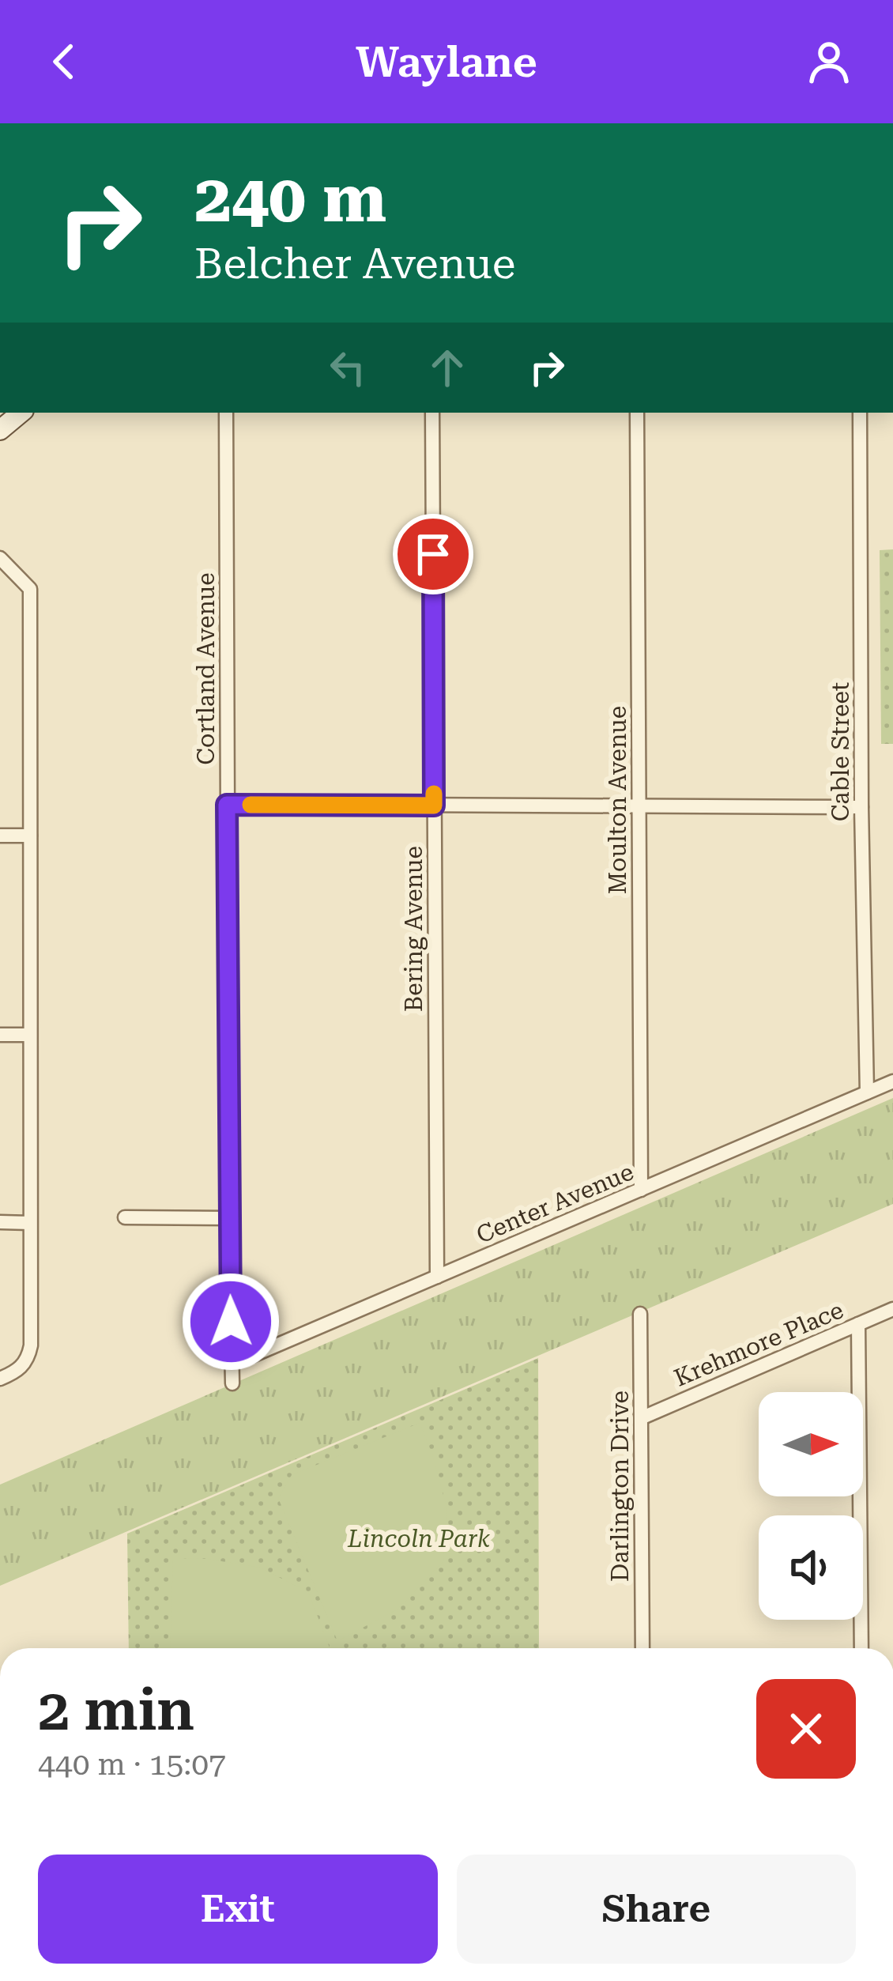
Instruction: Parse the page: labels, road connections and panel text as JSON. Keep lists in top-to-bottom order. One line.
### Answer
{"streets":{"street":["Cortland Avenue","Cable Street","Moulton Avenue","Bering Avenue","Center Avenue","Krehmore Place","Darlington Drive"]},"crossings":[["Cortland Avenue","Center Avenue"],["Cable Street","Center Avenue"],["Moulton Avenue","Center Avenue"],["Bering Avenue","Center Avenue"],["Krehmore Place","Darlington Drive"]],"parks":["Lincoln Park"],"north":"right","page":{"header":"Waylane","turn":["240 m","Belcher Avenue"],"heading":["2 min","440 m · 15:07"],"buttons":["Exit","Share"]}}
